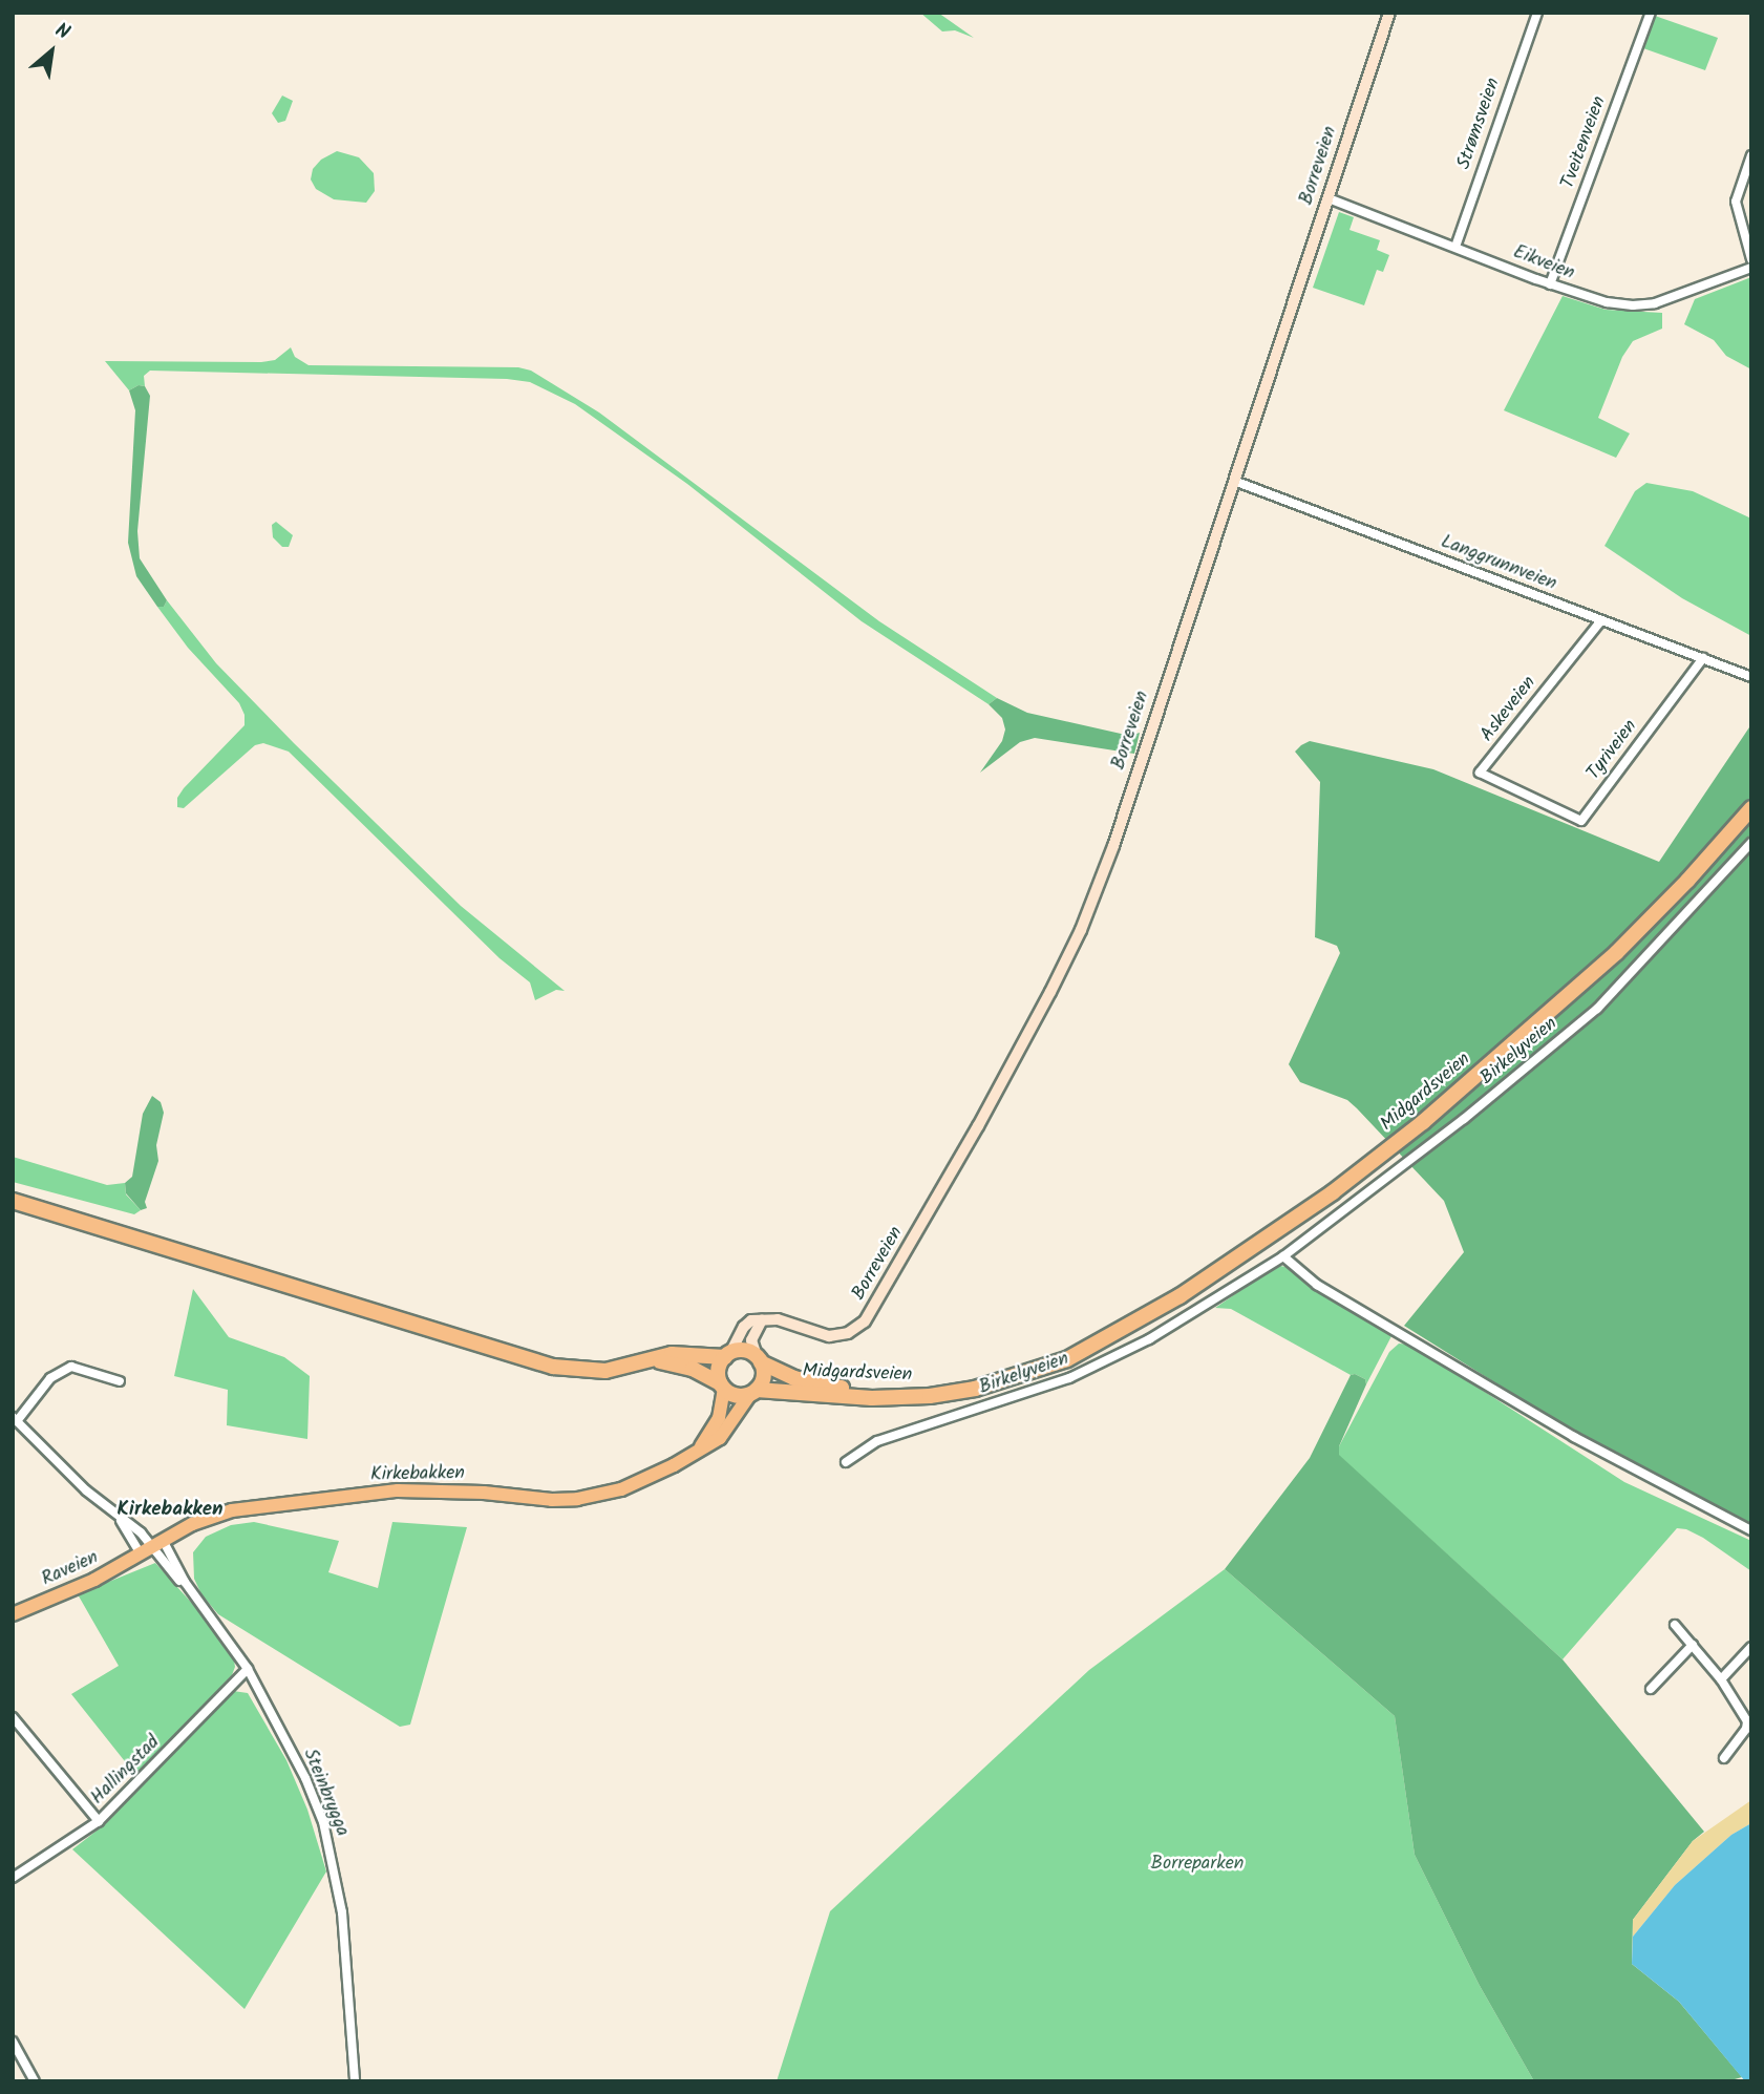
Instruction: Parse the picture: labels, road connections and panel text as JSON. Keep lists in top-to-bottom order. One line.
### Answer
{"streets":{"highway":["Midgardsveien"],"main road":["Borreveien","Kirkebakken","Raveien"],"street":["Strømsveien","Tveitenveien","Eikveien","Langgrunnveien","Askeveien","Tyriveien","Birkelyveien","Hallingstad","Steinbrygga"]},"crossings":[["Strømsveien","Eikveien"],["Tveitenveien","Eikveien"],["Borreveien","Eikveien"],["Borreveien","Langgrunnveien"],["Langgrunnveien","Askeveien"],["Langgrunnveien","Tyriveien"],["Askeveien","Tyriveien"],["Midgardsveien","Kirkebakken"],["Kirkebakken","Raveien"],["Kirkebakken","Steinbrygga"],["Hallingstad","Steinbrygga"]],"districts":["Kirkebakken"],"parks":["Borreparken"],"north":"top right"}
